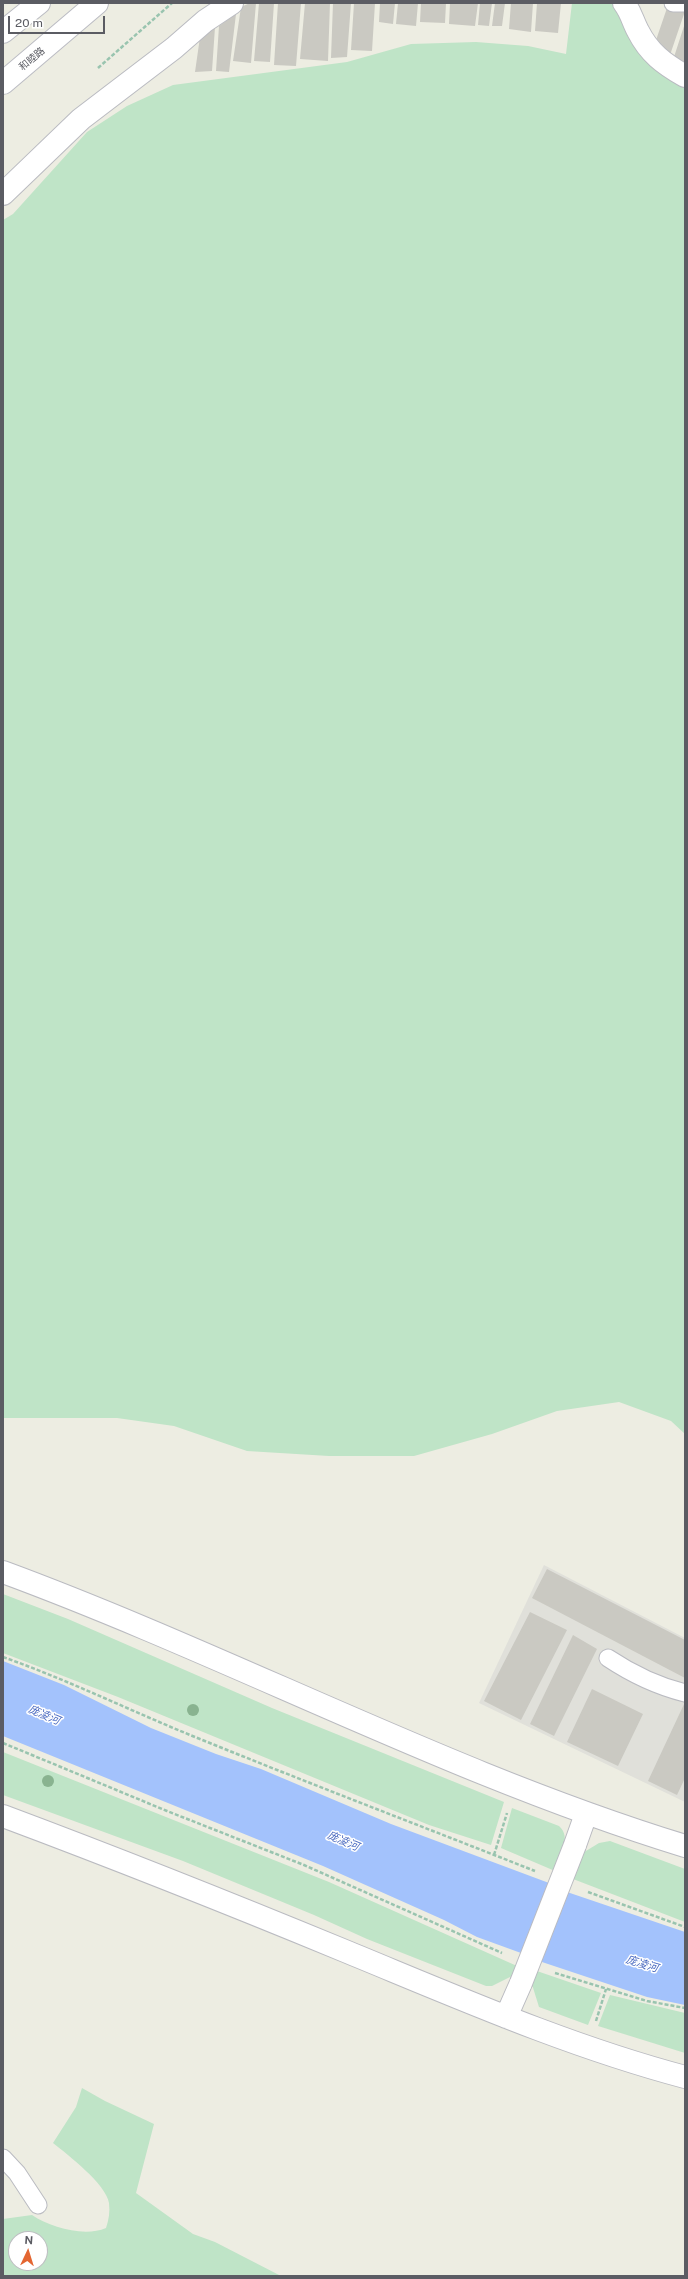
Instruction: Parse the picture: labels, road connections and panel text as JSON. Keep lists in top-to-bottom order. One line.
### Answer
{"streets":{"street":["和睦路"]},"water":["庞凌河"],"scale_bar":"20 m","north":"top"}
